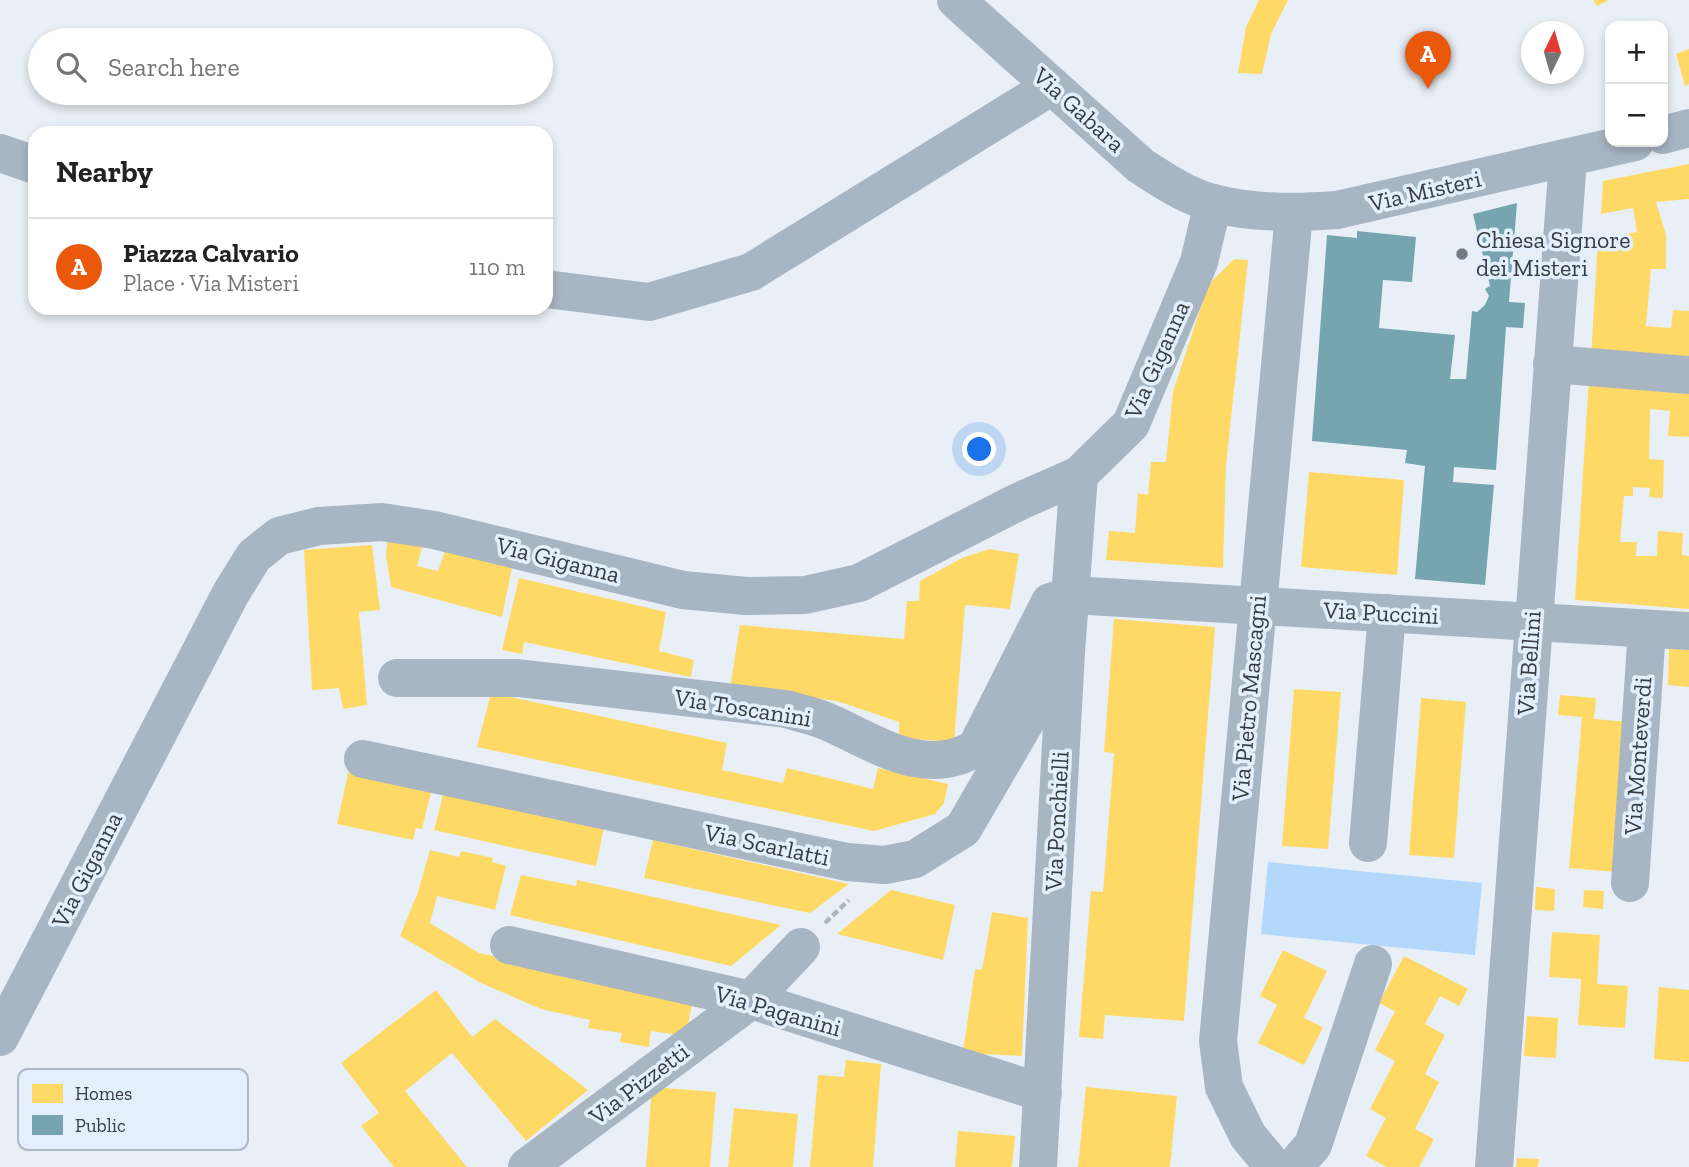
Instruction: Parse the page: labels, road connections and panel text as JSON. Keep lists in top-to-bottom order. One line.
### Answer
{"streets":{"street":["Via Gabara","Via Misteri","Via Giganna","Via Puccini","Via Bellini","Via Pietro Mascagni","Via Toscanini","Via Monteverdi","Via Ponchielli","Via Scarlatti","Via Paganini","Via Pizzetti"]},"crossings":[["Via Gabara","Via Misteri"],["Via Gabara","Via Giganna"],["Via Misteri","Via Giganna"],["Via Misteri","Via Bellini"],["Via Misteri","Via Pietro Mascagni"],["Via Giganna","Via Ponchielli"],["Via Puccini","Via Bellini"],["Via Puccini","Via Pietro Mascagni"],["Via Puccini","Via Toscanini"],["Via Puccini","Via Monteverdi"],["Via Puccini","Via Ponchielli"],["Via Toscanini","Via Ponchielli"],["Via Ponchielli","Via Scarlatti"],["Via Ponchielli","Via Paganini"],["Via Paganini","Via Pizzetti"]],"places":["Chiesa Signore dei Misteri"],"legend":["Homes","Public"],"north":"top","page":{"map_buttons":["+","−"],"search":"Search here","pins":"A","heading":"Nearby","list":[{"mark":"A","name":"Piazza Calvario","note":"Place · Via Misteri","value":"110 m"}]}}
